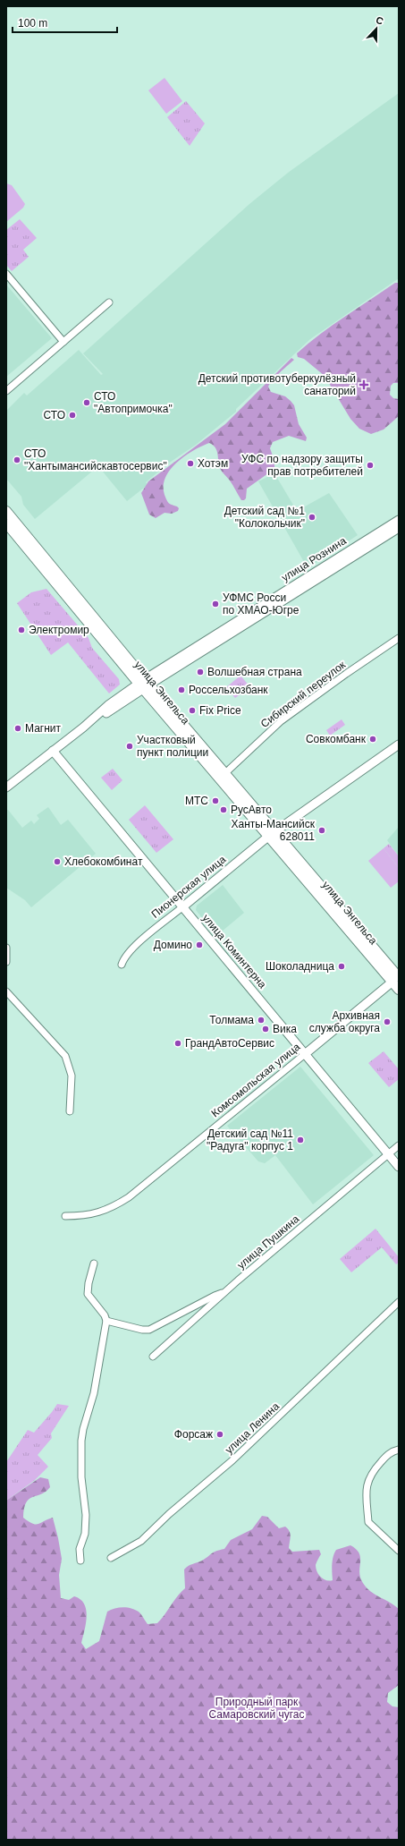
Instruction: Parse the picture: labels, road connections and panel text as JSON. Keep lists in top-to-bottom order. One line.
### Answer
{"streets":{"main road":["улица Энгельса"],"street":["улица Рознина","Сибирский переулок","Пионерская улица","улица Коминтерна","Комсомольская улица","улица Пушкина","улица Ленина"]},"crossings":[["улица Рознина","улица Энгельса"],["улица Рознина","улица Коминтерна"],["улица Энгельса","Сибирский переулок"],["улица Энгельса","Пионерская улица"],["улица Энгельса","Комсомольская улица"],["Пионерская улица","улица Коминтерна"],["улица Коминтерна","Комсомольская улица"],["улица Коминтерна","улица Пушкина"]],"parks":["Природный парк Самаровский чугас"],"places":{"health":["Детский противотуберкулёзный санаторий"],"other":["СТО \"Автопримочка\"","СТО","СТО \"Хантымансийскавтосервис\"","Хотэм","УФС по надзору защиты прав потребителей","Детский сад №1 \"Колокольчик\"","УФМС Росси по ХМАО-Югре","Электромир","Волшебная страна","Россельхозбанк","Fix Price","Магнит","Совкомбанк","Участковый пункт полиции","МТС","РусАвто","Ханты-Мансийск 628011","Хлебокомбинат","Домино","Шоколадница","Толмама","Архивная служба округа","Вика","ГрандАвтоСервис","Детский сад №11 \"Радуга\" корпус 1","Форсаж"]},"scale_bar":"100 m","north":"top"}
